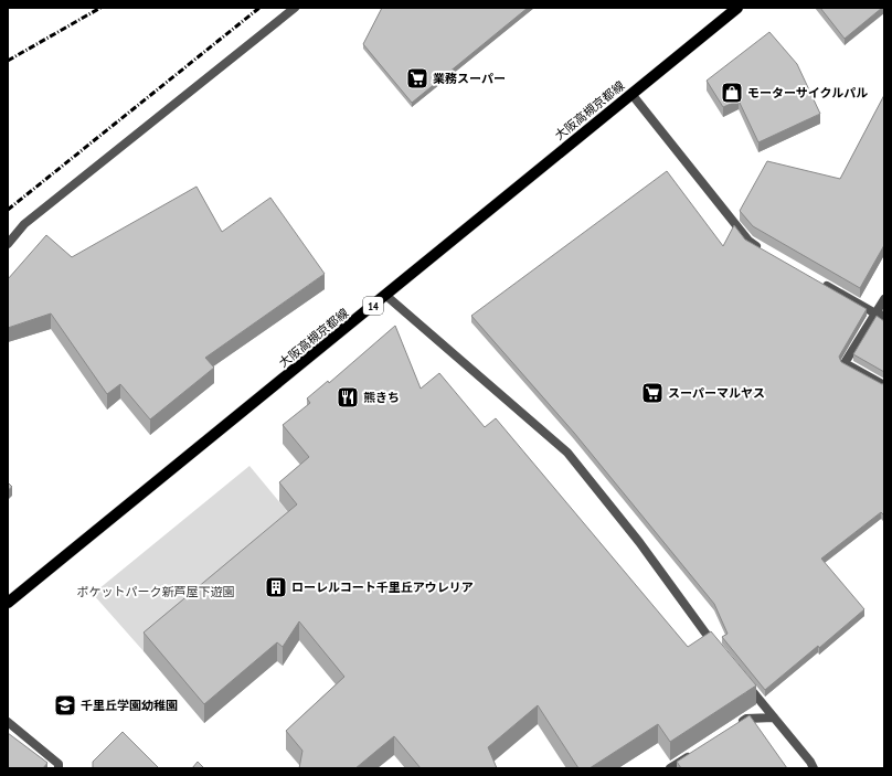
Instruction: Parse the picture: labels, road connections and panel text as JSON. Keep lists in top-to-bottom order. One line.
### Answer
{"streets":{"main road":["大阪高槻京都線","14"]},"parks":["ポケットパーク新芦屋下遊園"],"places":{"supermarket":["業務スーパー","スーパーマルヤス"],"shop":["モーターサイクルパル"],"restaurant":["熊きち"],"building":["ローレルコート千里丘アウレリア"],"school or university":["千里丘学園幼稚園"]}}
